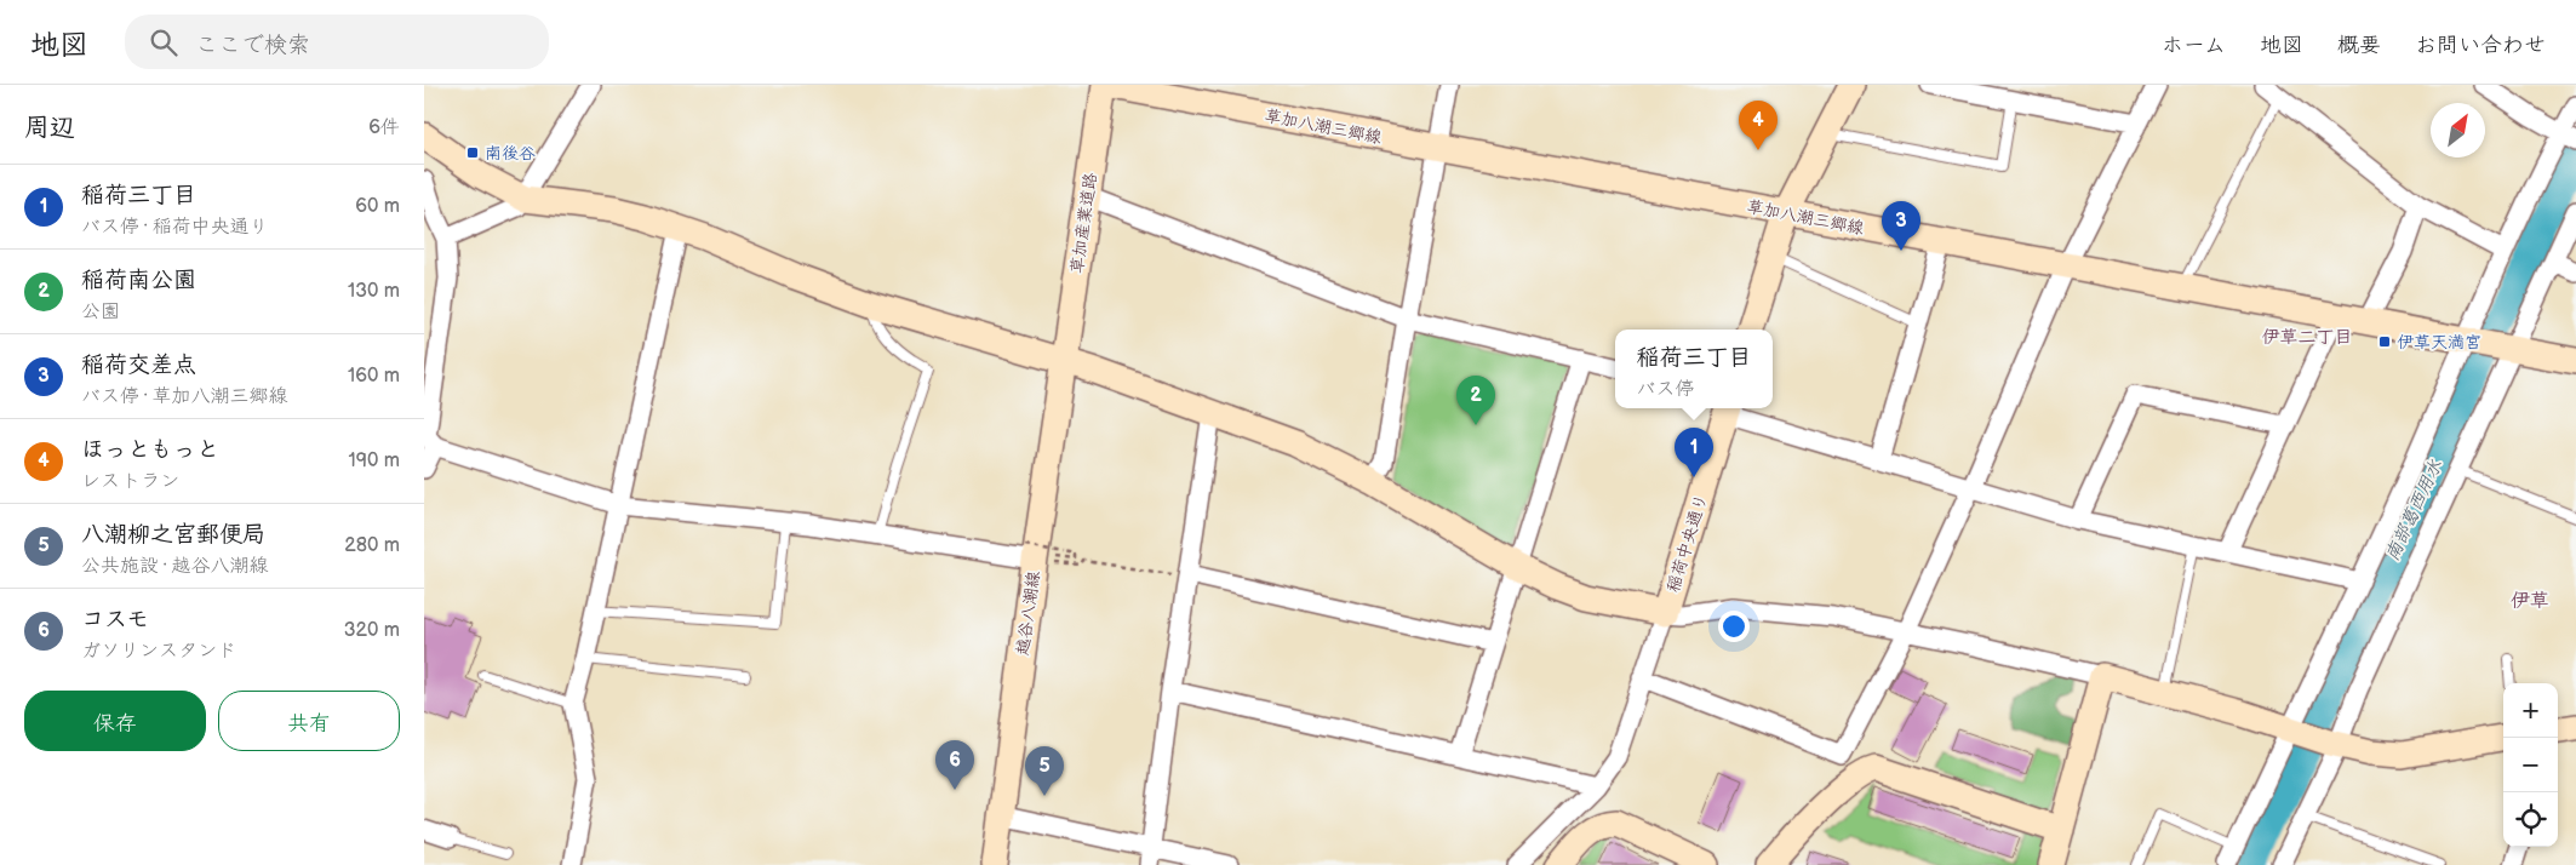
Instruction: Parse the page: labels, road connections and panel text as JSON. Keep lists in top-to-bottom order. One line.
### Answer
{"streets":{"street":["草加八潮三郷線","草加産業道路","稲荷中央通り","越谷八潮線"]},"crossings":[["草加八潮三郷線","草加産業道路"],["草加産業道路","越谷八潮線"]],"districts":["伊草二丁目","伊草"],"water":["南部葛西用水"],"places":{"transit":["南後谷","伊草天満宮"]},"north":"top right","page":{"header":"地図","search":"ここで検索","nav":["ホーム","地図","概要","お問い合わせ"],"heading":["周辺","6件"],"pins":["4","3","2","1","6","5"],"list":[{"mark":"1","name":"稲荷三丁目","note":"バス停 · 稲荷中央通り","value":"60 m"},{"mark":"2","name":"稲荷南公園","note":"公園","value":"130 m"},{"mark":"3","name":"稲荷交差点","note":"バス停 · 草加八潮三郷線","value":"160 m"},{"mark":"4","name":"ほっともっと","note":"レストラン","value":"190 m"},{"mark":"5","name":"八潮柳之宮郵便局","note":"公共施設 · 越谷八潮線","value":"280 m"},{"mark":"6","name":"コスモ","note":"ガソリンスタンド","value":"320 m"}],"popup":["稲荷三丁目","バス停"],"buttons":["保存","共有"],"map_buttons":["+","−"]}}
